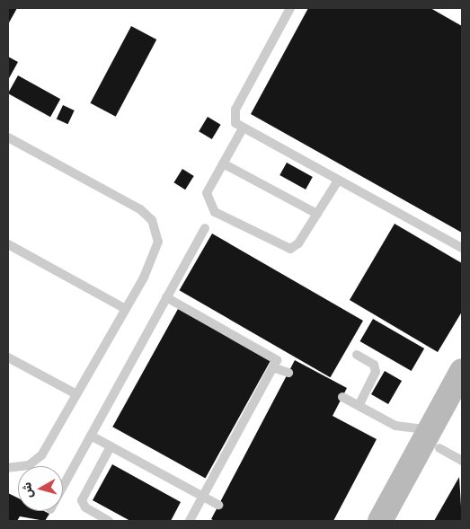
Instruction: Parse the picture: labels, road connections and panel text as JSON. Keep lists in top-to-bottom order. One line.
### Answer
{"north":"left"}
